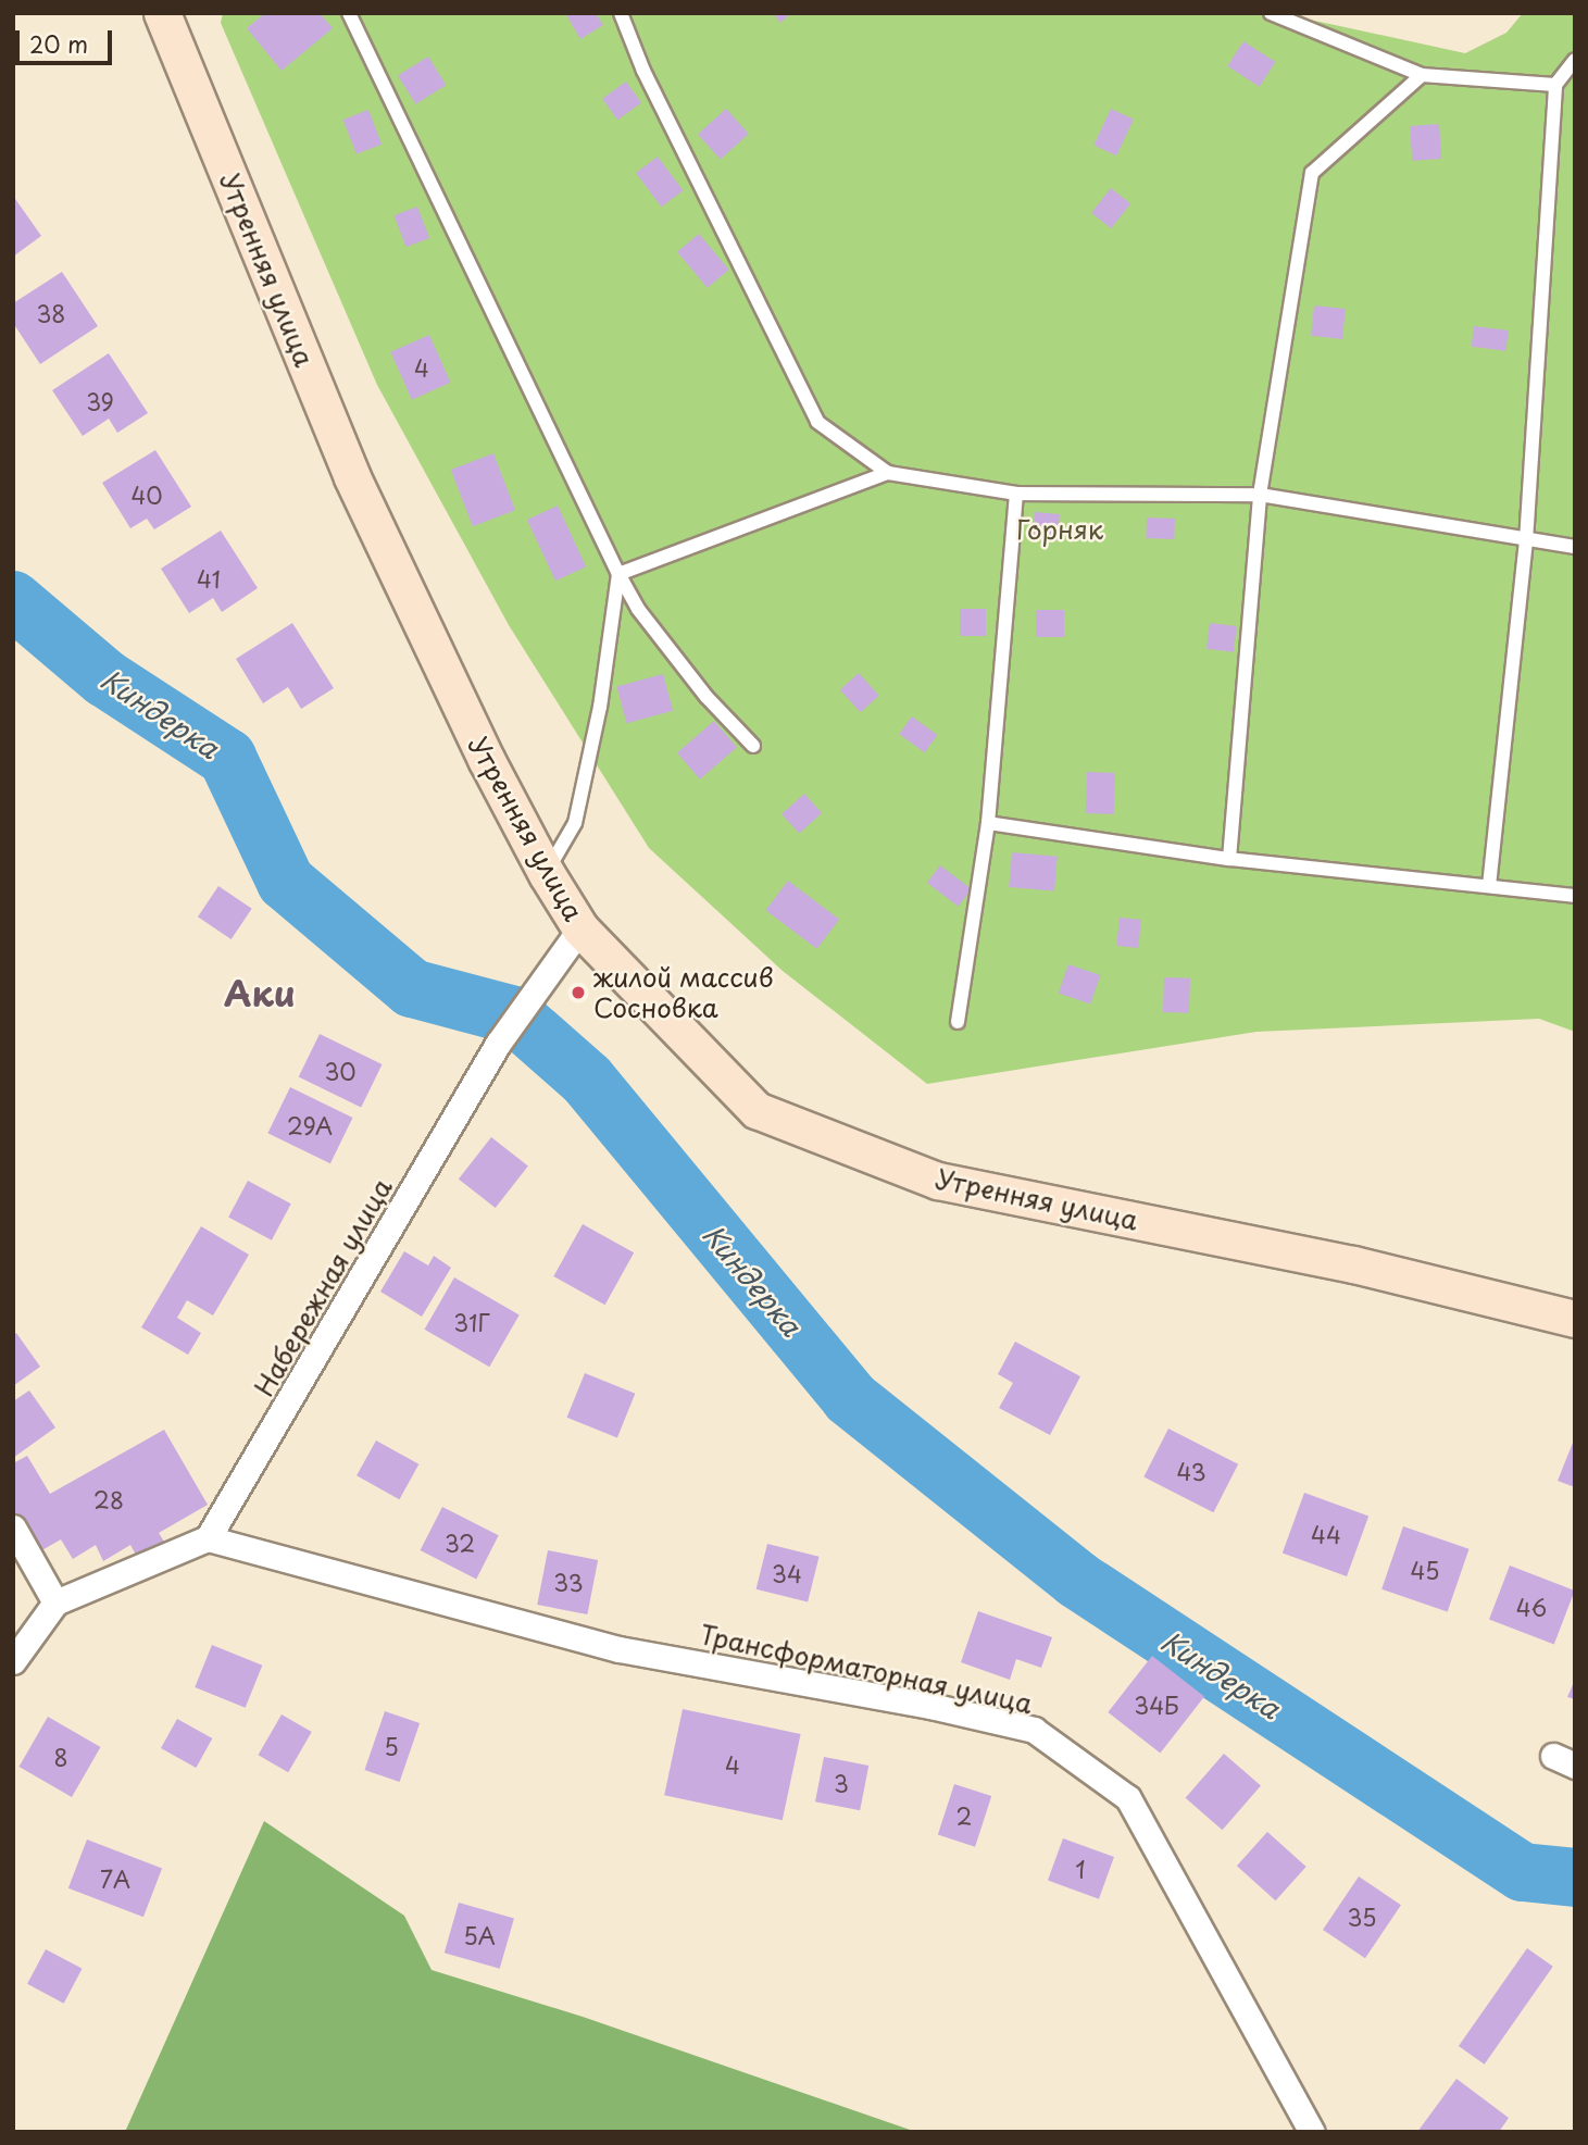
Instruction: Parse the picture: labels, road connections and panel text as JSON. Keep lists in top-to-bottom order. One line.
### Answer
{"streets":{"street":["Утренняя улица","Набережная улица","Трансформаторная улица"]},"crossings":[["Утренняя улица","Набережная улица"],["Набережная улица","Трансформаторная улица"]],"districts":["Аки"],"water":["Киндерка"],"parks":["Горняк"],"places":["жилой массив Сосновка"],"house_numbers":["38","4","39","40","41","30","29А","31Г","43","28","44","32","45","34","33","46","34Б","5","8","4","3","2","1","7А","35","5А"],"scale_bar":"20 m"}
